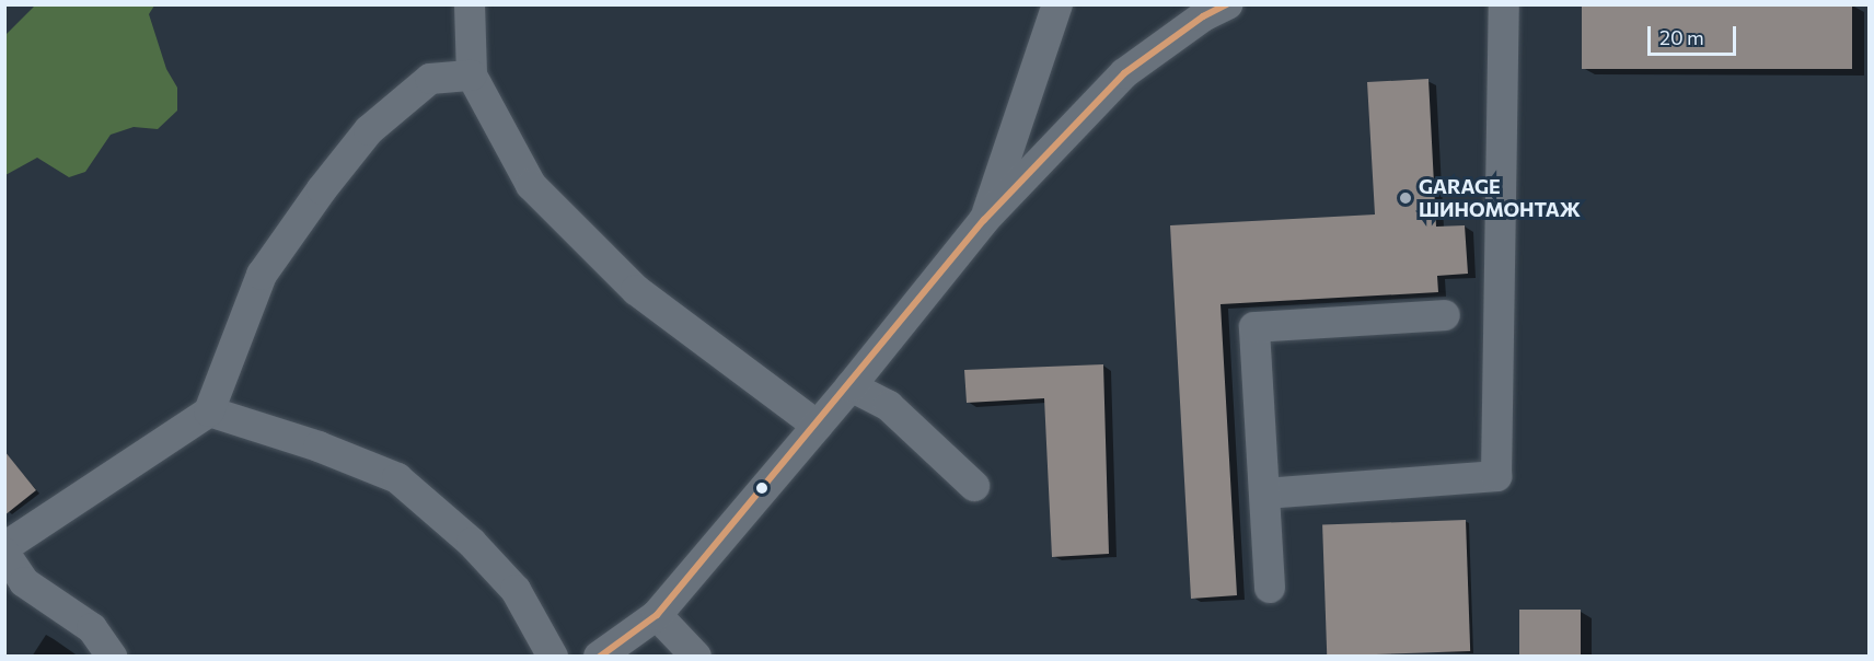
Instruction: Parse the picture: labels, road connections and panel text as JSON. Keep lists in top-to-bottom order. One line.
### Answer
{"places":["GARAGE ШИНОМОНТАЖ"],"scale_bar":"20 m"}
